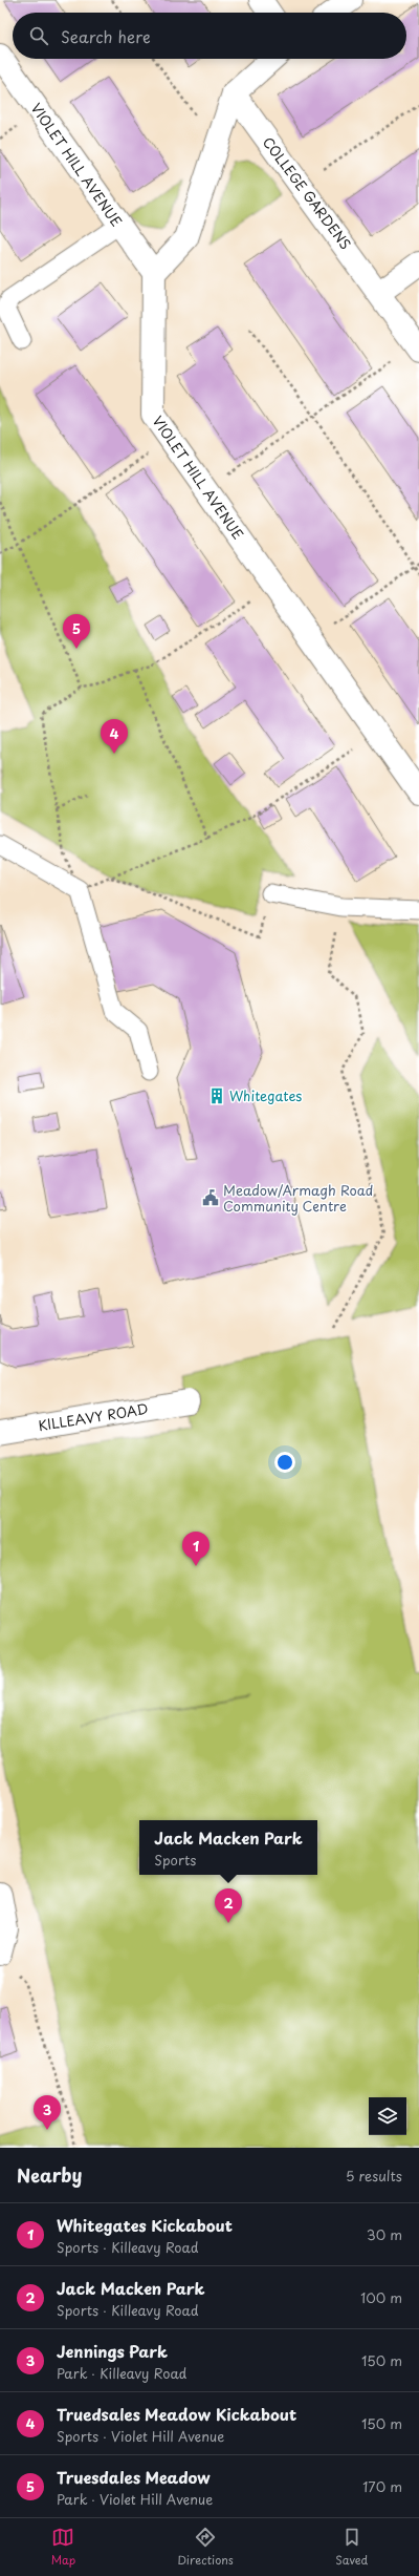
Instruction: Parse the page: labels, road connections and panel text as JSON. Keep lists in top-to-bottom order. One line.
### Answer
{"streets":{"street":["VIOLET HILL AVENUE","COLLEGE GARDENS","KILLEAVY ROAD"]},"places":{"building":["Whitegates"],"public building":["Meadow/Armagh Road Community Centre"]},"page":{"search":"Search here","pins":["5","4","1","2","3"],"popup":["Jack Macken Park","Sports"],"heading":["Nearby","5 results"],"list":[{"mark":"1","name":"Whitegates Kickabout","note":"Sports · Killeavy Road","value":"30 m"},{"mark":"2","name":"Jack Macken Park","note":"Sports · Killeavy Road","value":"100 m"},{"mark":"3","name":"Jennings Park","note":"Park · Killeavy Road","value":"150 m"},{"mark":"4","name":"Truedsales Meadow Kickabout","note":"Sports · Violet Hill Avenue","value":"150 m"},{"mark":"5","name":"Truesdales Meadow","note":"Park · Violet Hill Avenue","value":"170 m"}],"nav":["Map","Directions","Saved"]}}
